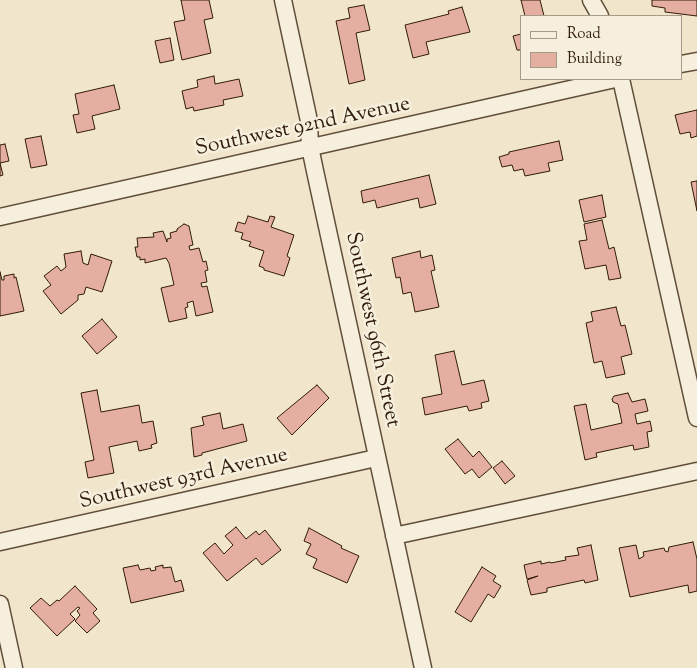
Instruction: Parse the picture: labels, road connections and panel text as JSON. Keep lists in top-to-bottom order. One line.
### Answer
{"streets":{"street":["Southwest 92nd Avenue","Southwest 96th Street","Southwest 93rd Avenue"]},"crossings":[["Southwest 92nd Avenue","Southwest 96th Street"],["Southwest 96th Street","Southwest 93rd Avenue"]],"legend":["Road","Building"]}
